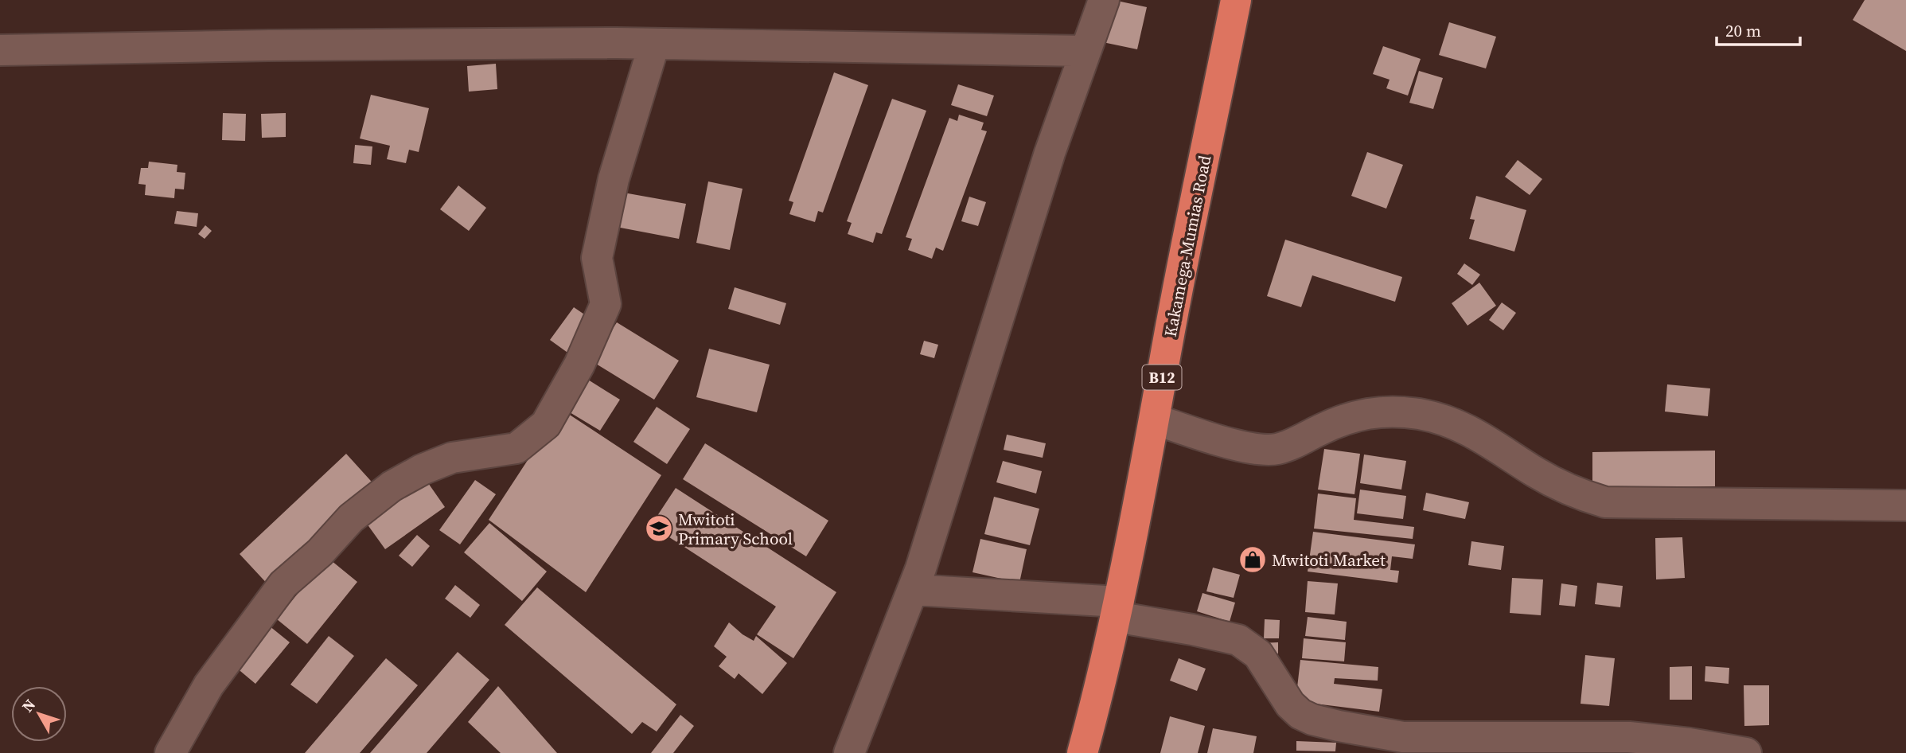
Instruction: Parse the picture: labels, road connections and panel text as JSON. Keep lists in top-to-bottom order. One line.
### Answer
{"streets":{"highway":["Kakamega-Mumias Road","B12"]},"places":{"school or university":["Mwitoti Primary School"],"shop":["Mwitoti Market"]},"scale_bar":"20 m","north":"top left"}
